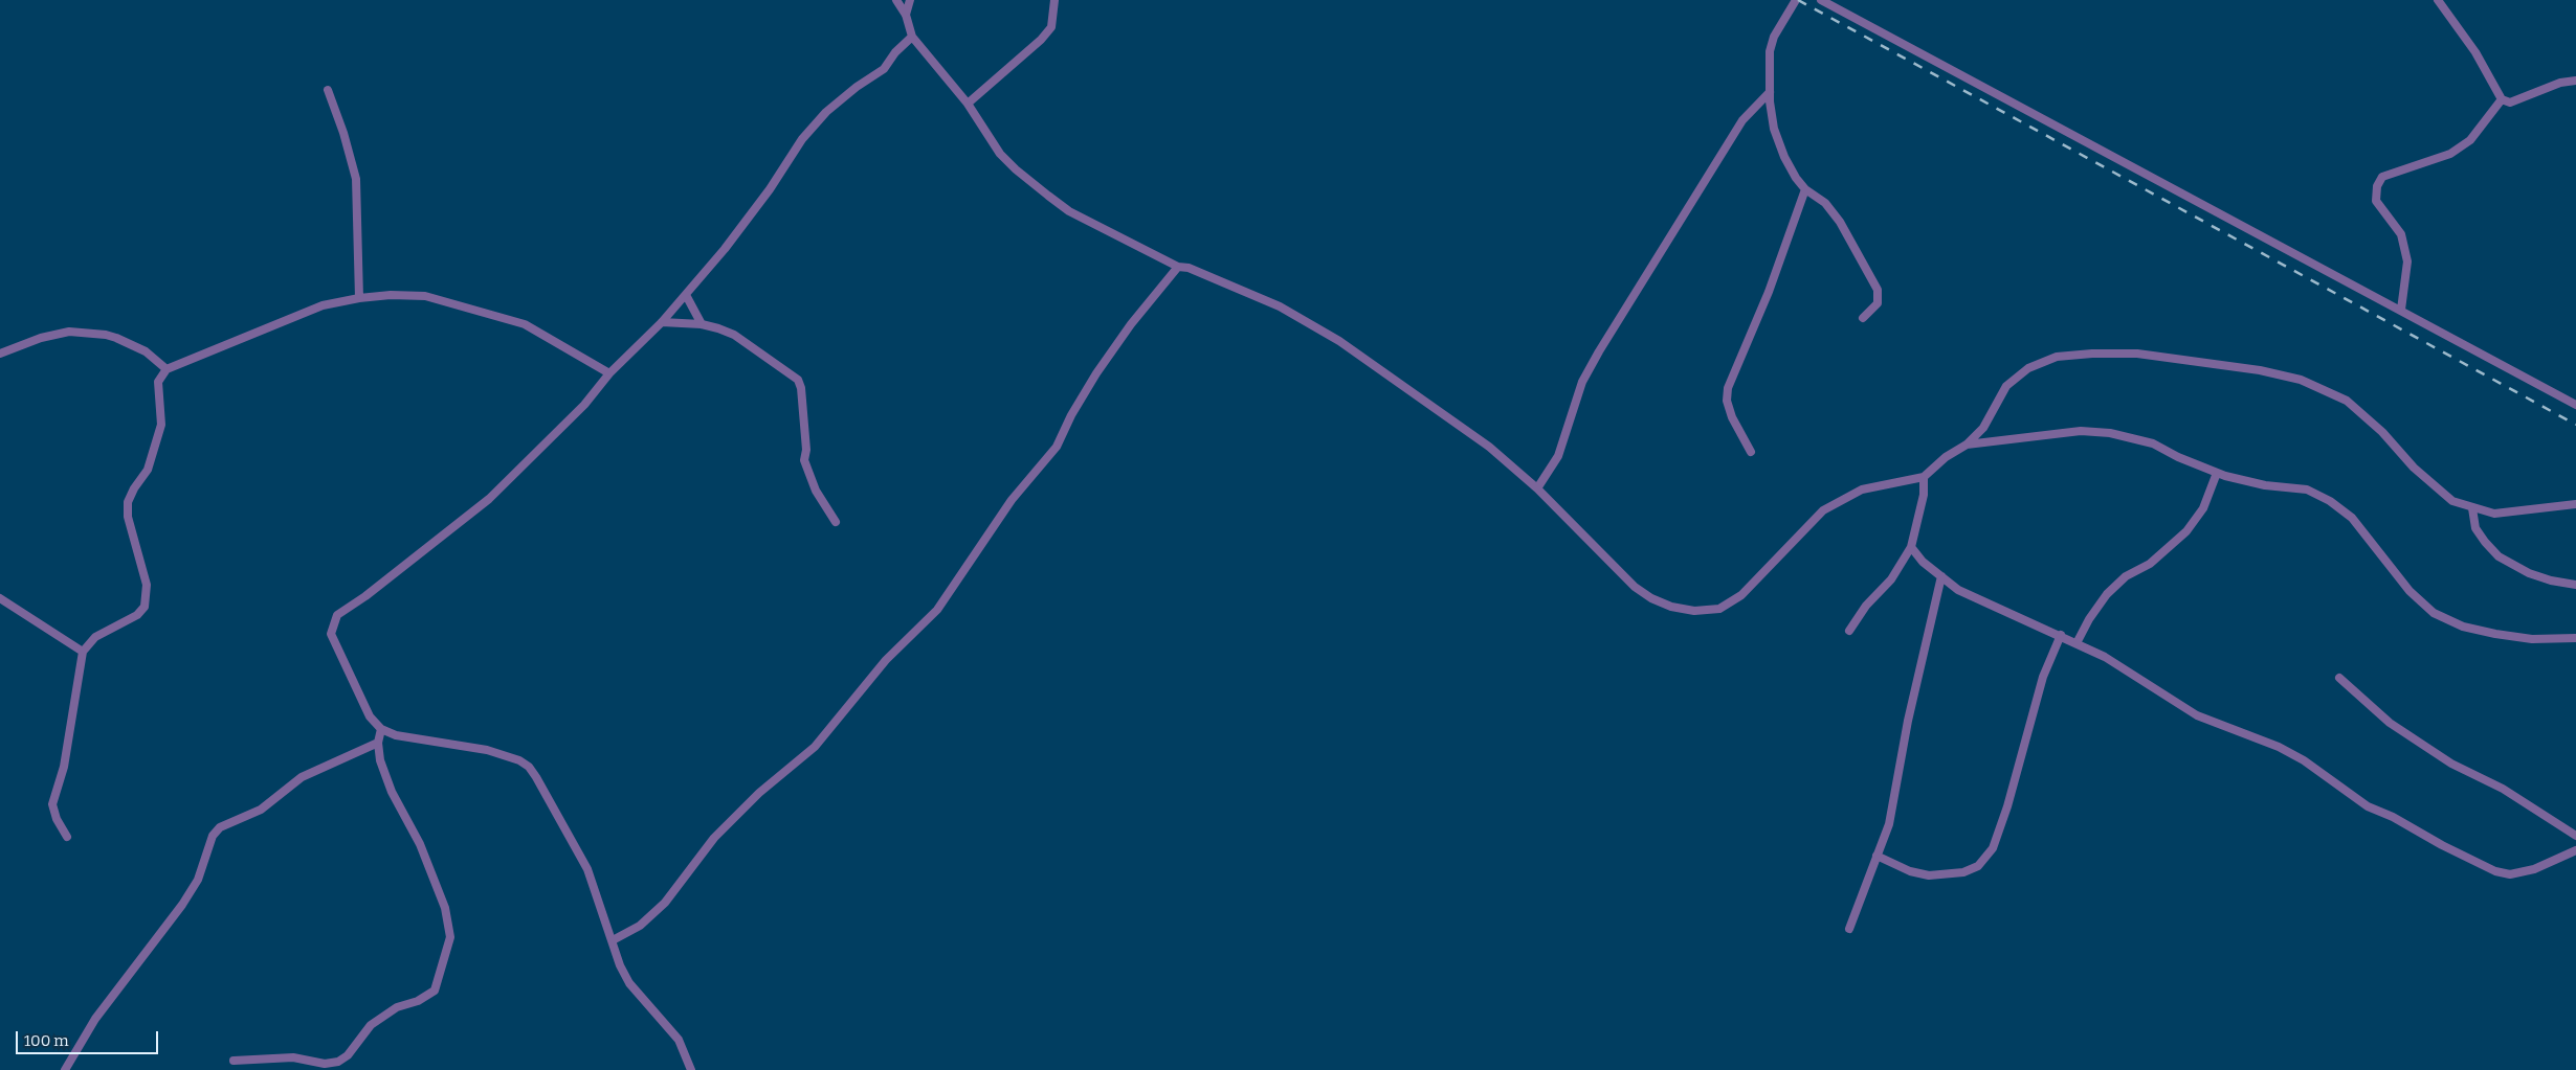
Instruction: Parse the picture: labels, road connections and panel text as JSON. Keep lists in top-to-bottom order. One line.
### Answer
{"scale_bar":"100 m"}
